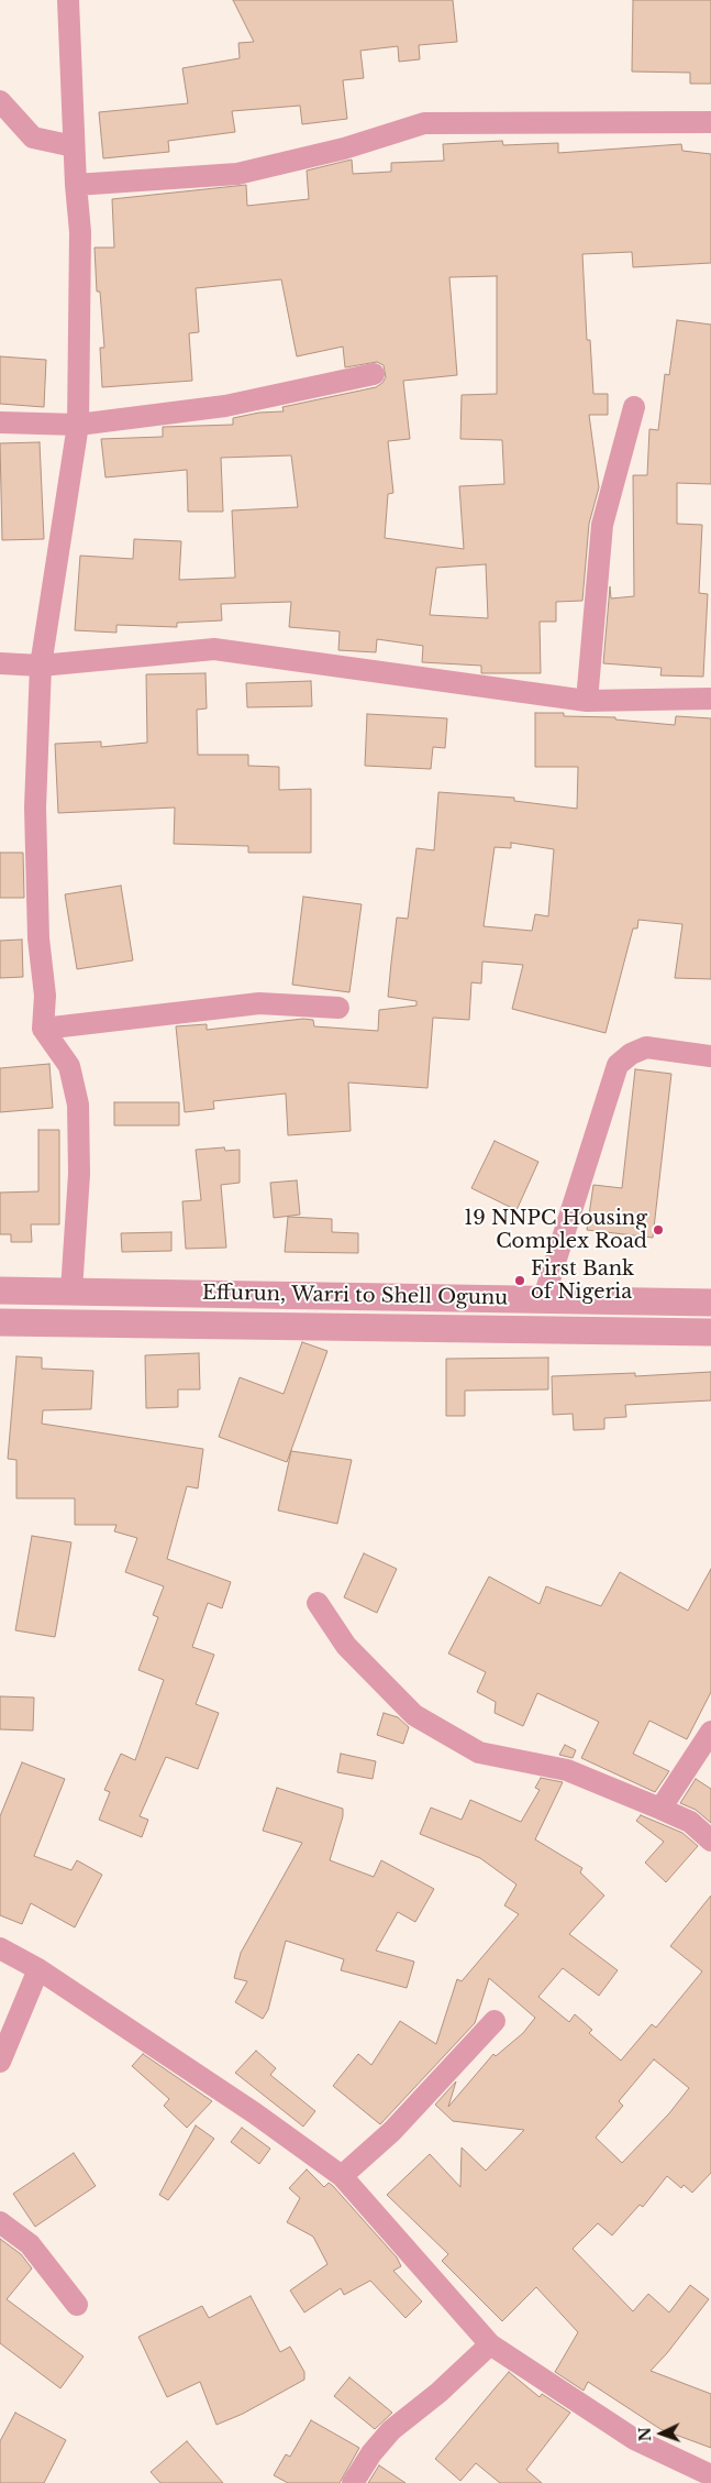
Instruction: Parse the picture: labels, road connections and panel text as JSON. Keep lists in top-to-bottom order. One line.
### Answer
{"streets":{"street":["Effurun, Warri to Shell Ogunu"]},"places":["19 NNPC Housing Complex Road","First Bank of Nigeria"],"north":"left"}
